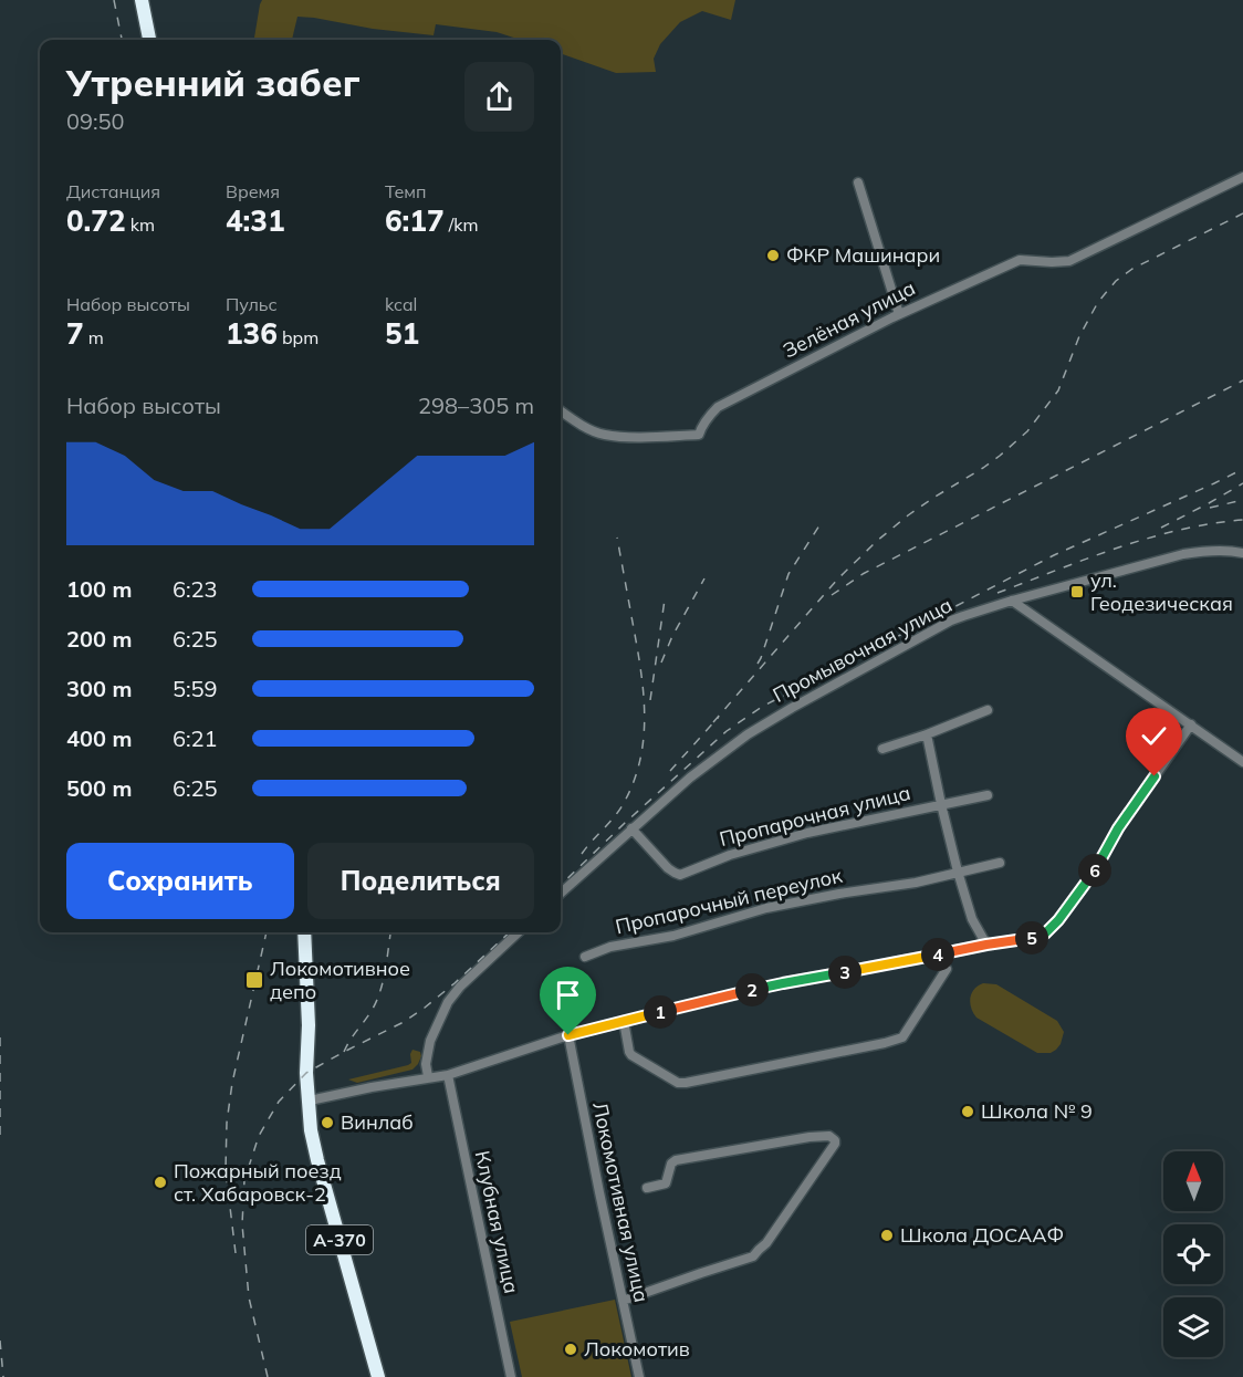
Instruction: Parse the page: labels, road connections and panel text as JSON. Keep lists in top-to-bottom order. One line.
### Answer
{"streets":{"highway":["А-370"],"street":["Зелёная улица","Промывочная улица","Пропарочная улица","Пропарочный переулок","Локомотивная улица","Клубная улица"]},"crossings":[["Промывочная улица","Пропарочная улица"]],"places":{"other":["ФКР Машинари","Школа № 9","Винлаб","Пожарный поезд ст. Хабаровск-2","Школа ДОСААФ","Локомотив"],"transit":["ул. Геодезическая","Локомотивное депо"]},"north":"top","page":{"heading":["Утренний забег","09:50"],"stats":[["Дистанция","0.72 km"],["Время","4:31"],["Темп","6:17 /km"],["Набор высоты","7 m"],["Пульс","136 bpm"],["kcal","51"]],"chart":["Набор высоты","298–305 m"],"list":[{"name":"100 m","note":"6:23"},{"name":"200 m","note":"6:25"},{"name":"300 m","note":"5:59"},{"name":"400 m","note":"6:21"},{"name":"500 m","note":"6:25"}],"buttons":["Сохранить","Поделиться"],"pins":["6","5","4","3","2","1"]}}
